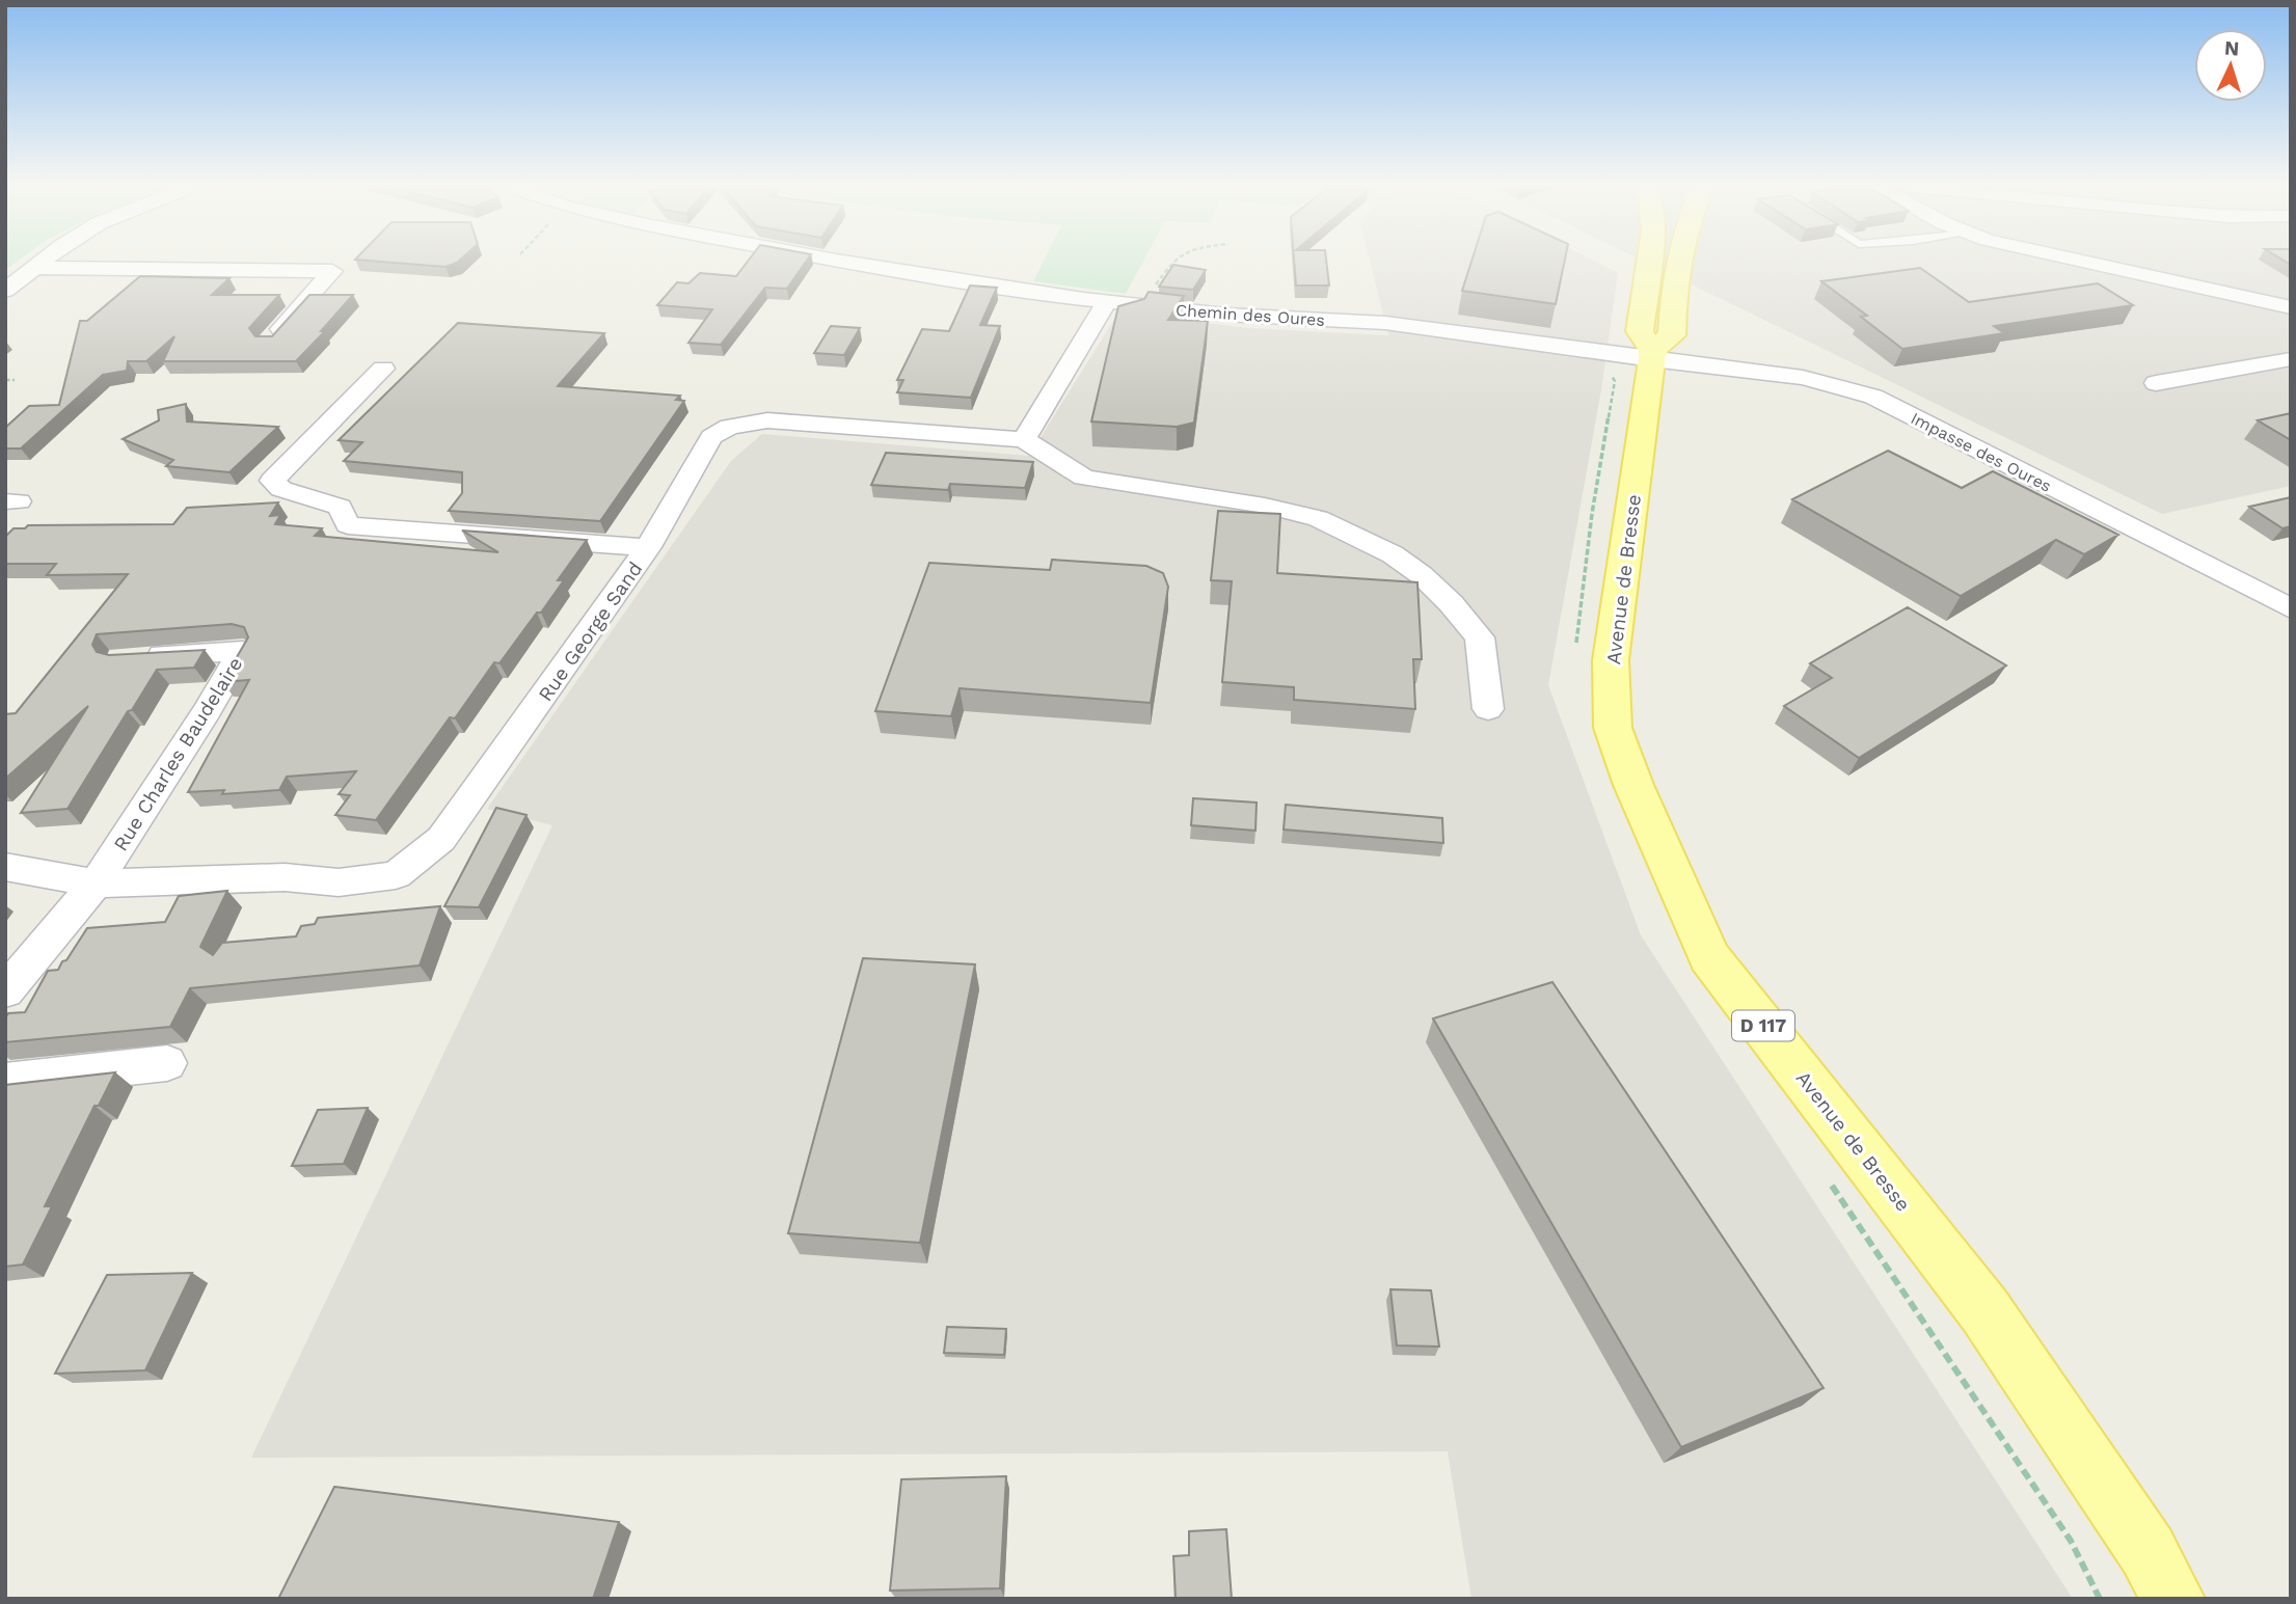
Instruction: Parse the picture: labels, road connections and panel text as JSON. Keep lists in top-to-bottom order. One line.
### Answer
{"streets":{"main road":["Avenue de Bresse","D 117"],"street":["Chemin des Oures","Impasse des Oures","Rue George Sand","Rue Charles Baudelaire"]},"crossings":[["Chemin des Oures","Impasse des Oures"],["Chemin des Oures","Avenue de Bresse"],["Impasse des Oures","Avenue de Bresse"],["Rue George Sand","Rue Charles Baudelaire"]],"north":"top"}
